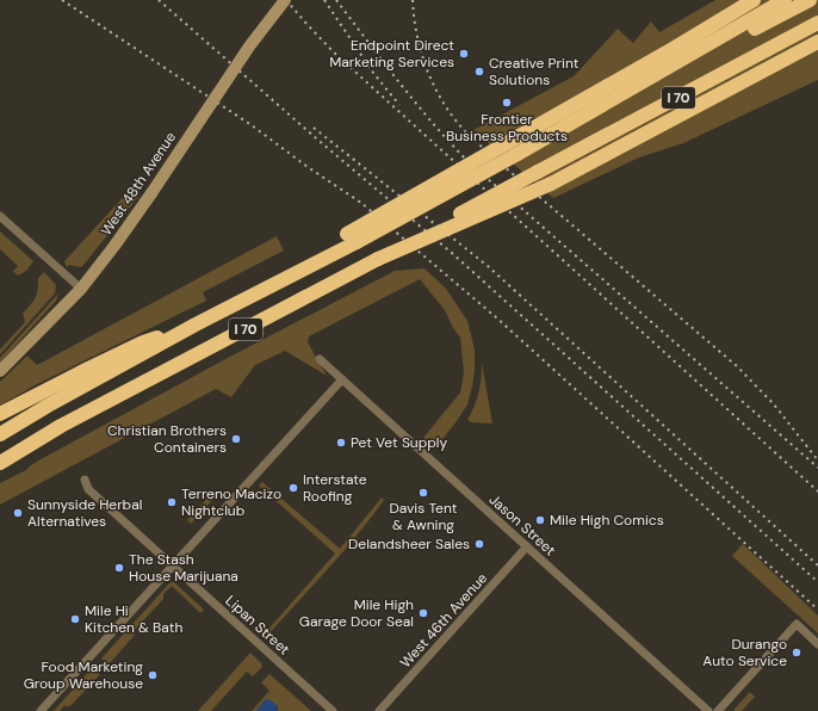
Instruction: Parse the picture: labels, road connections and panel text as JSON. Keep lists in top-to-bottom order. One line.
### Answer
{"streets":{"highway":["I 70"],"street":["West 48th Avenue","Jason Street","West 46th Avenue","Lipan Street"]},"crossings":[["Jason Street","West 46th Avenue"]],"places":["Endpoint Direct Marketing Services","Creative Print Solutions","Frontier Business Products","Christian Brothers Containers","Pet Vet Supply","Interstate Roofing","Davis Tent & Awning","Terreno Macizo Nightclub","Sunnyside Herbal Alternatives","Mile High Comics","Delandsheer Sales","The Stash House Marijuana","Mile High Garage Door Seal","Mile Hi Kitchen & Bath","Durango Auto Service","Food Marketing Group Warehouse"]}
